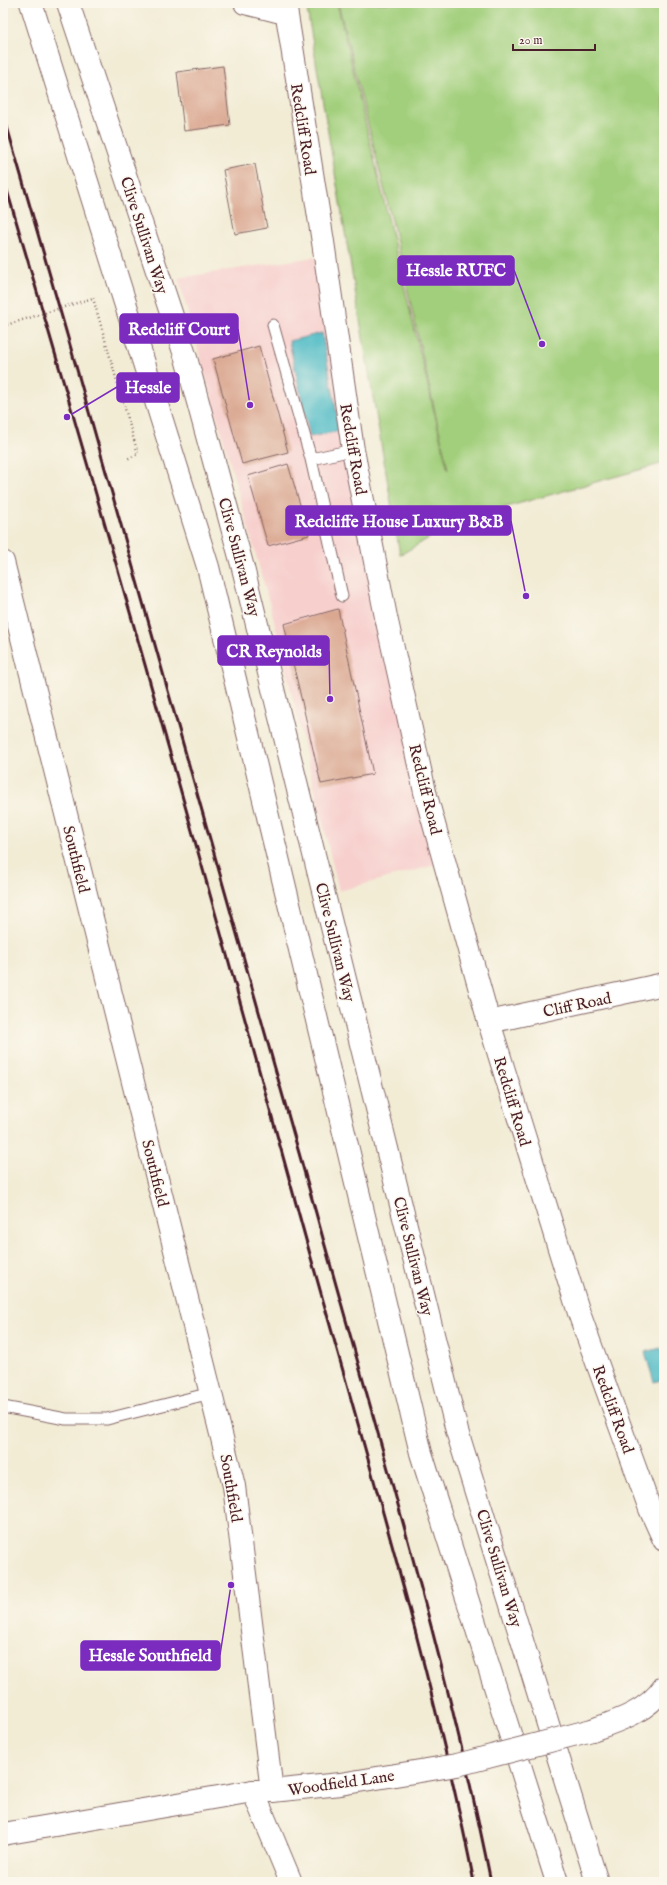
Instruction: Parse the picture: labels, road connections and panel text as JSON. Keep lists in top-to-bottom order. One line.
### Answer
{"streets":{"main road":["Redcliff Road","Clive Sullivan Way","Southfield","Cliff Road","Woodfield Lane"]},"crossings":[["Redcliff Road","Cliff Road"],["Southfield","Woodfield Lane"]],"places":["Hessle RUFC","Redcliff Court","Hessle","Redcliffe House Luxury B&B","CR Reynolds","Hessle Southfield"],"scale_bar":"20 m"}
